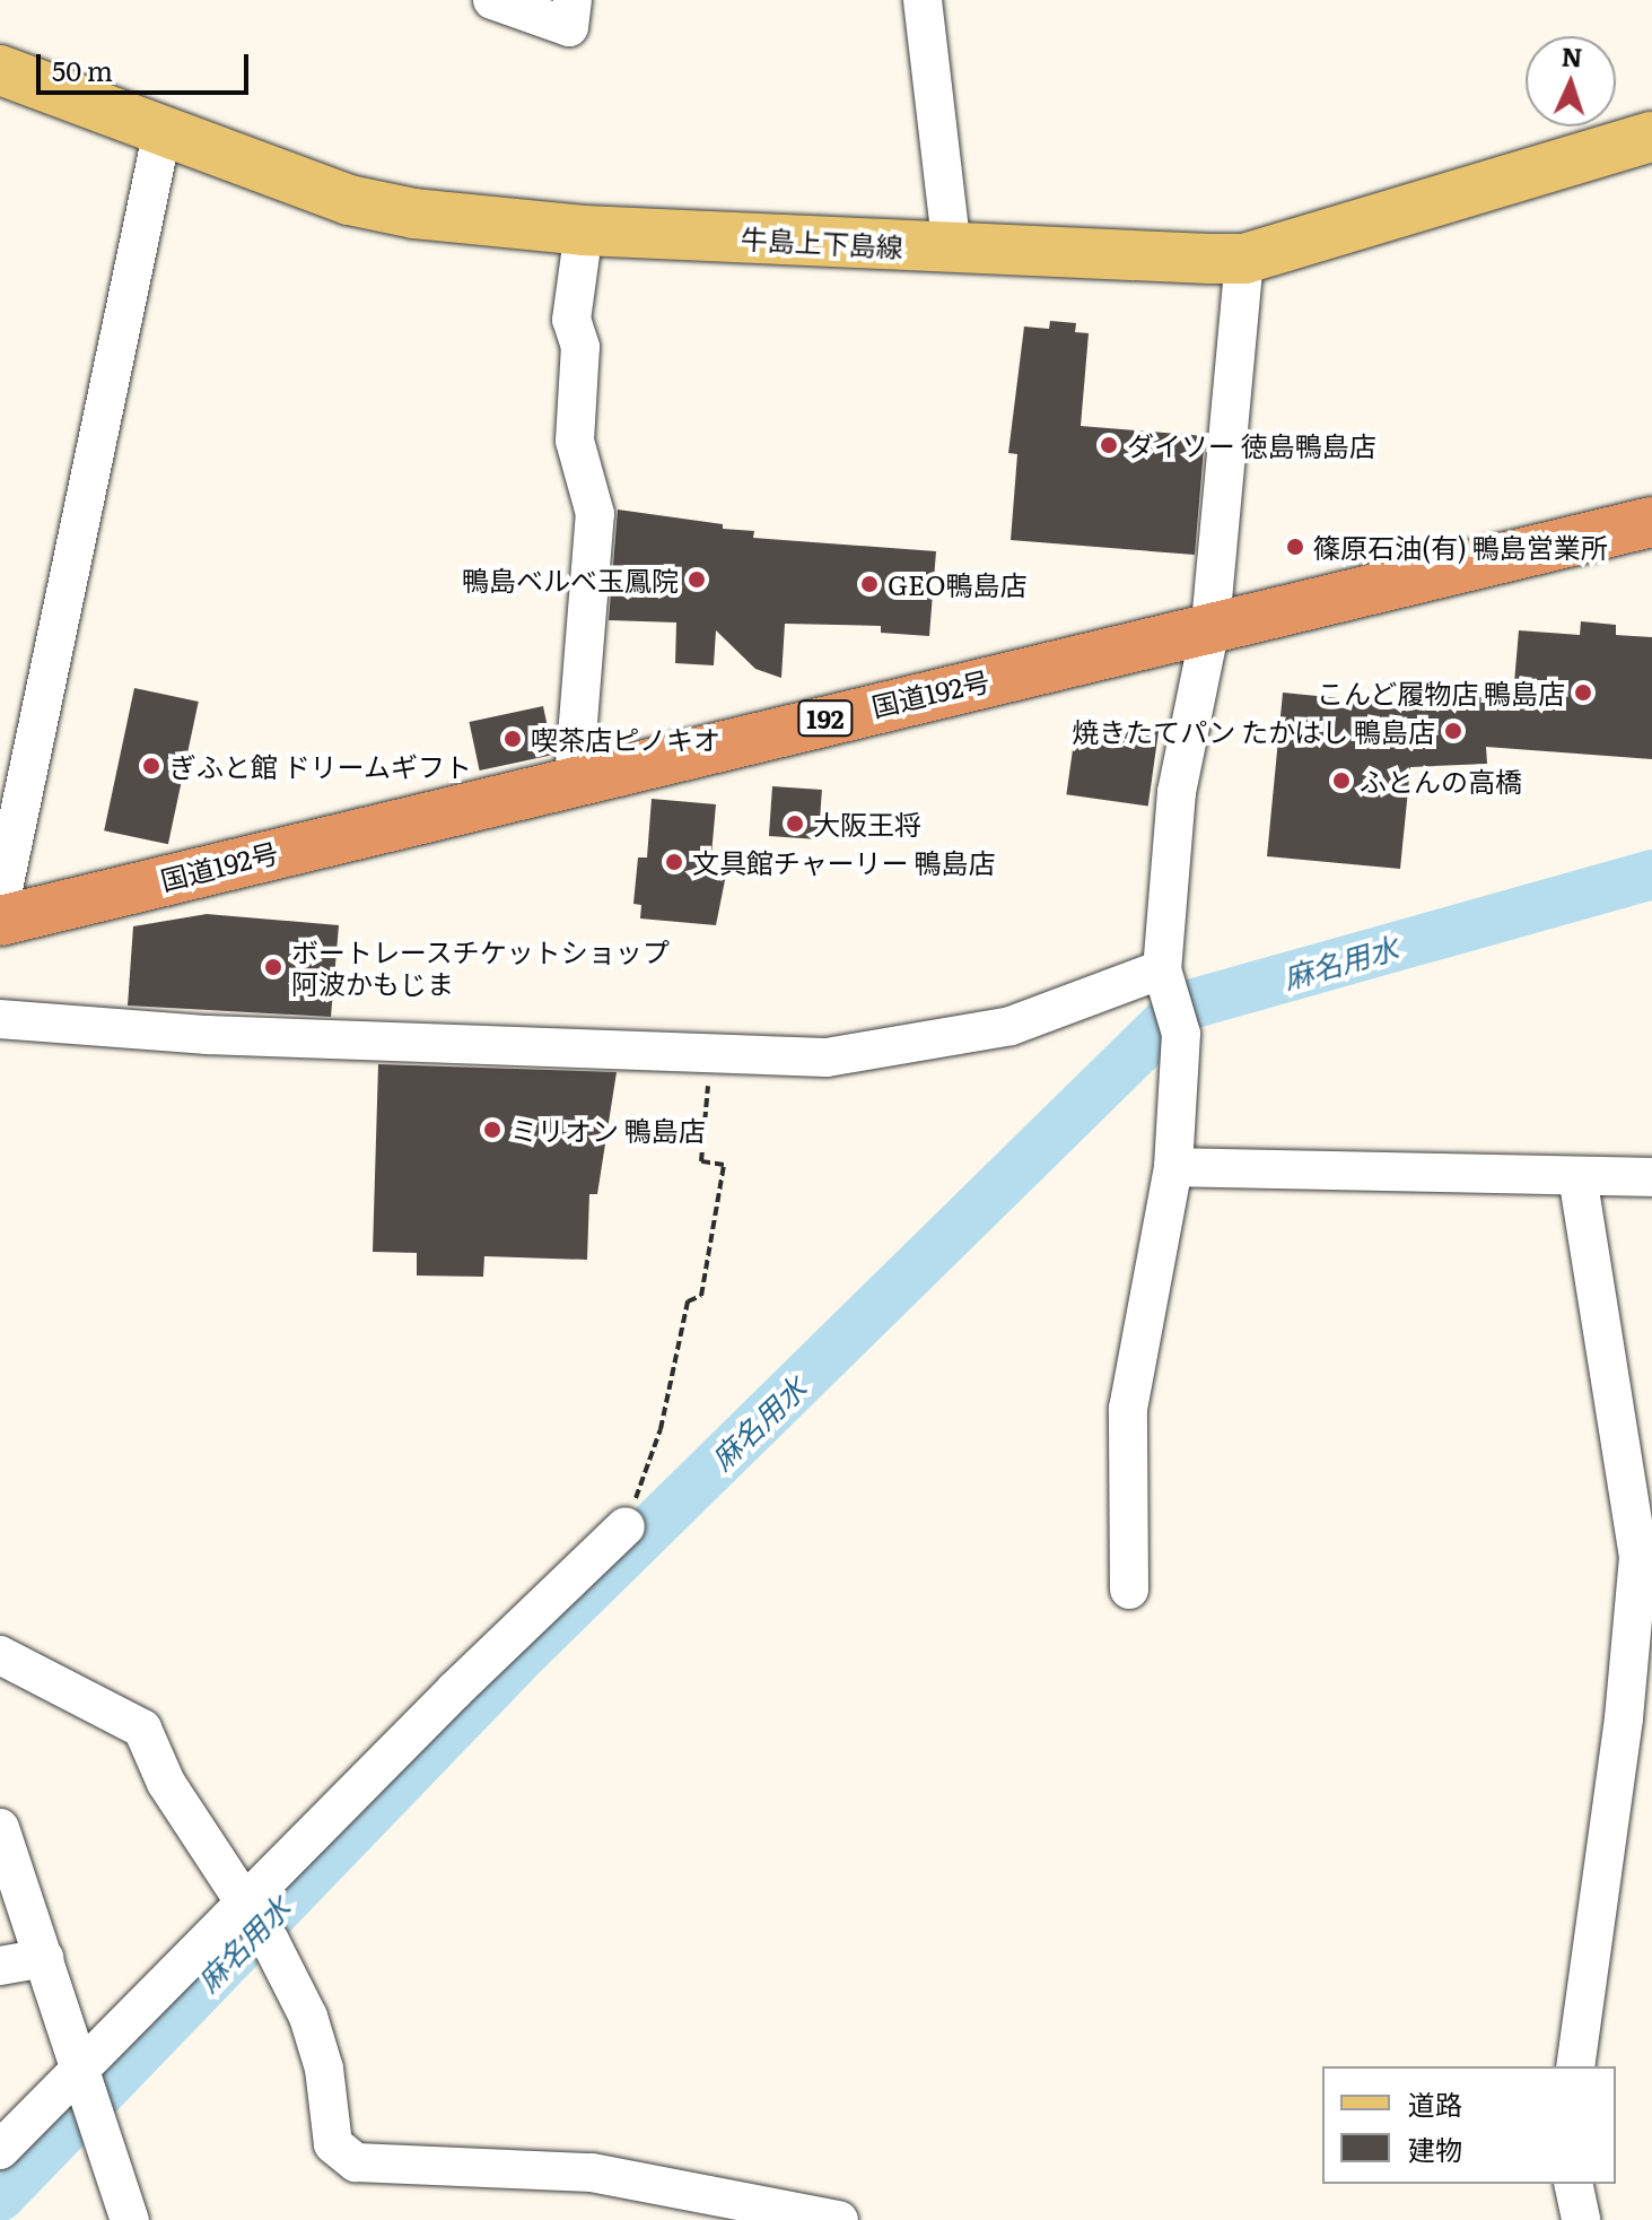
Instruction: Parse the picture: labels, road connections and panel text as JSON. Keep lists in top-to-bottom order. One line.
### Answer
{"streets":{"highway":["国道192号","192"],"main road":["牛島上下島線"]},"water":["麻名用水"],"places":["ダイソー 徳島鴨島店","篠原石油(有) 鴨島営業所","鴨島ベルベ玉鳳院","GEO鴨島店","こんど履物店 鴨島店","焼きたてパン たかはし 鴨島店","喫茶店ピノキオ","ぎふと館 ドリームギフト","ふとんの高橋","大阪王将","文具館チャーリー 鴨島店","ボートレースチケットショップ 阿波かもじま","ミリオン 鴨島店"],"legend":["道路","建物"],"scale_bar":"50 m","north":"top"}
